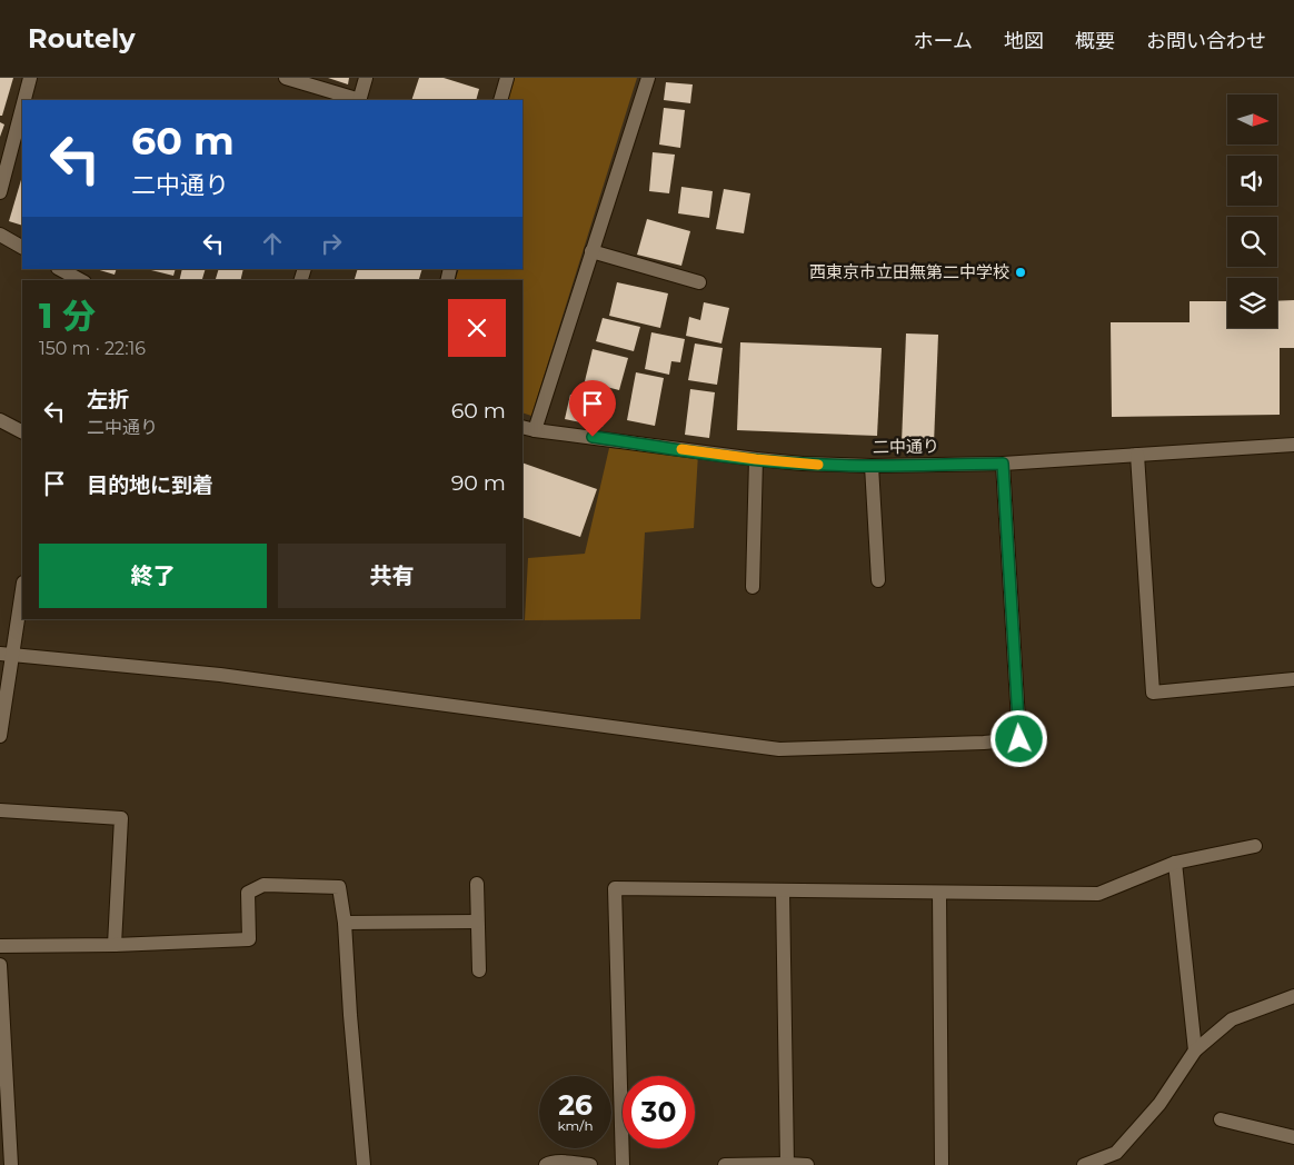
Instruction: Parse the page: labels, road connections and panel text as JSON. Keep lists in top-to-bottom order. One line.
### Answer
{"streets":{"street":["二中通り"]},"places":["西東京市立田無第二中学校"],"north":"right","page":{"header":"Routely","nav":["ホーム","地図","概要","お問い合わせ"],"turn":["60 m","二中通り"],"heading":["1 分","150 m · 22:16"],"list":[{"name":"左折","note":"二中通り","value":"60 m"},{"name":"目的地に到着","value":"90 m"}],"buttons":["終了","共有"],"speed":"26 km/h","limit":"30"}}
